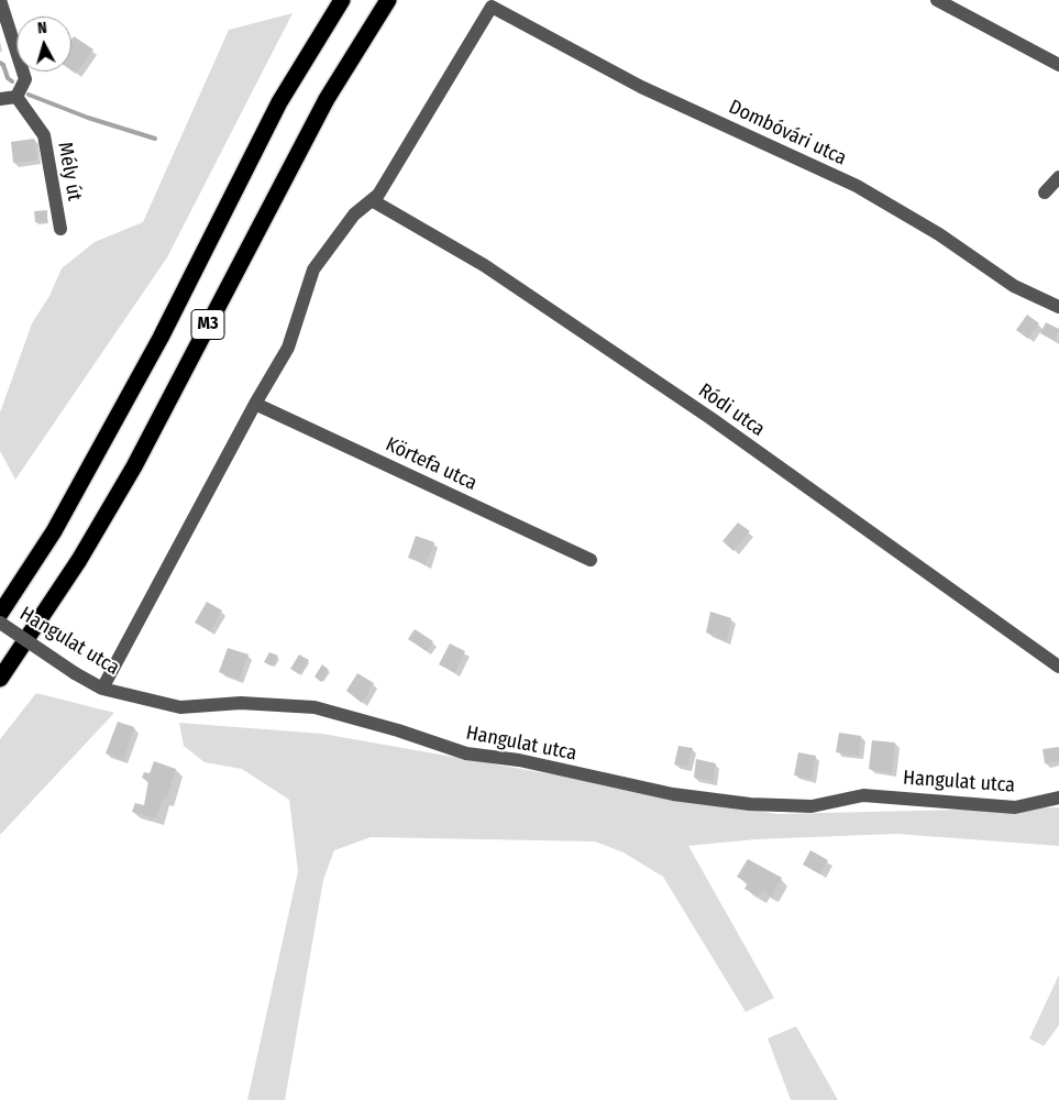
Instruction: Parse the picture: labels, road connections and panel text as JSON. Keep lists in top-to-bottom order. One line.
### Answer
{"streets":{"highway":["M3"],"street":["Dombóvári utca","Mély út","Ródi utca","Körtefa utca","Hangulat utca"]},"crossings":[["Dombóvári utca","Ródi utca"]],"north":"top"}
